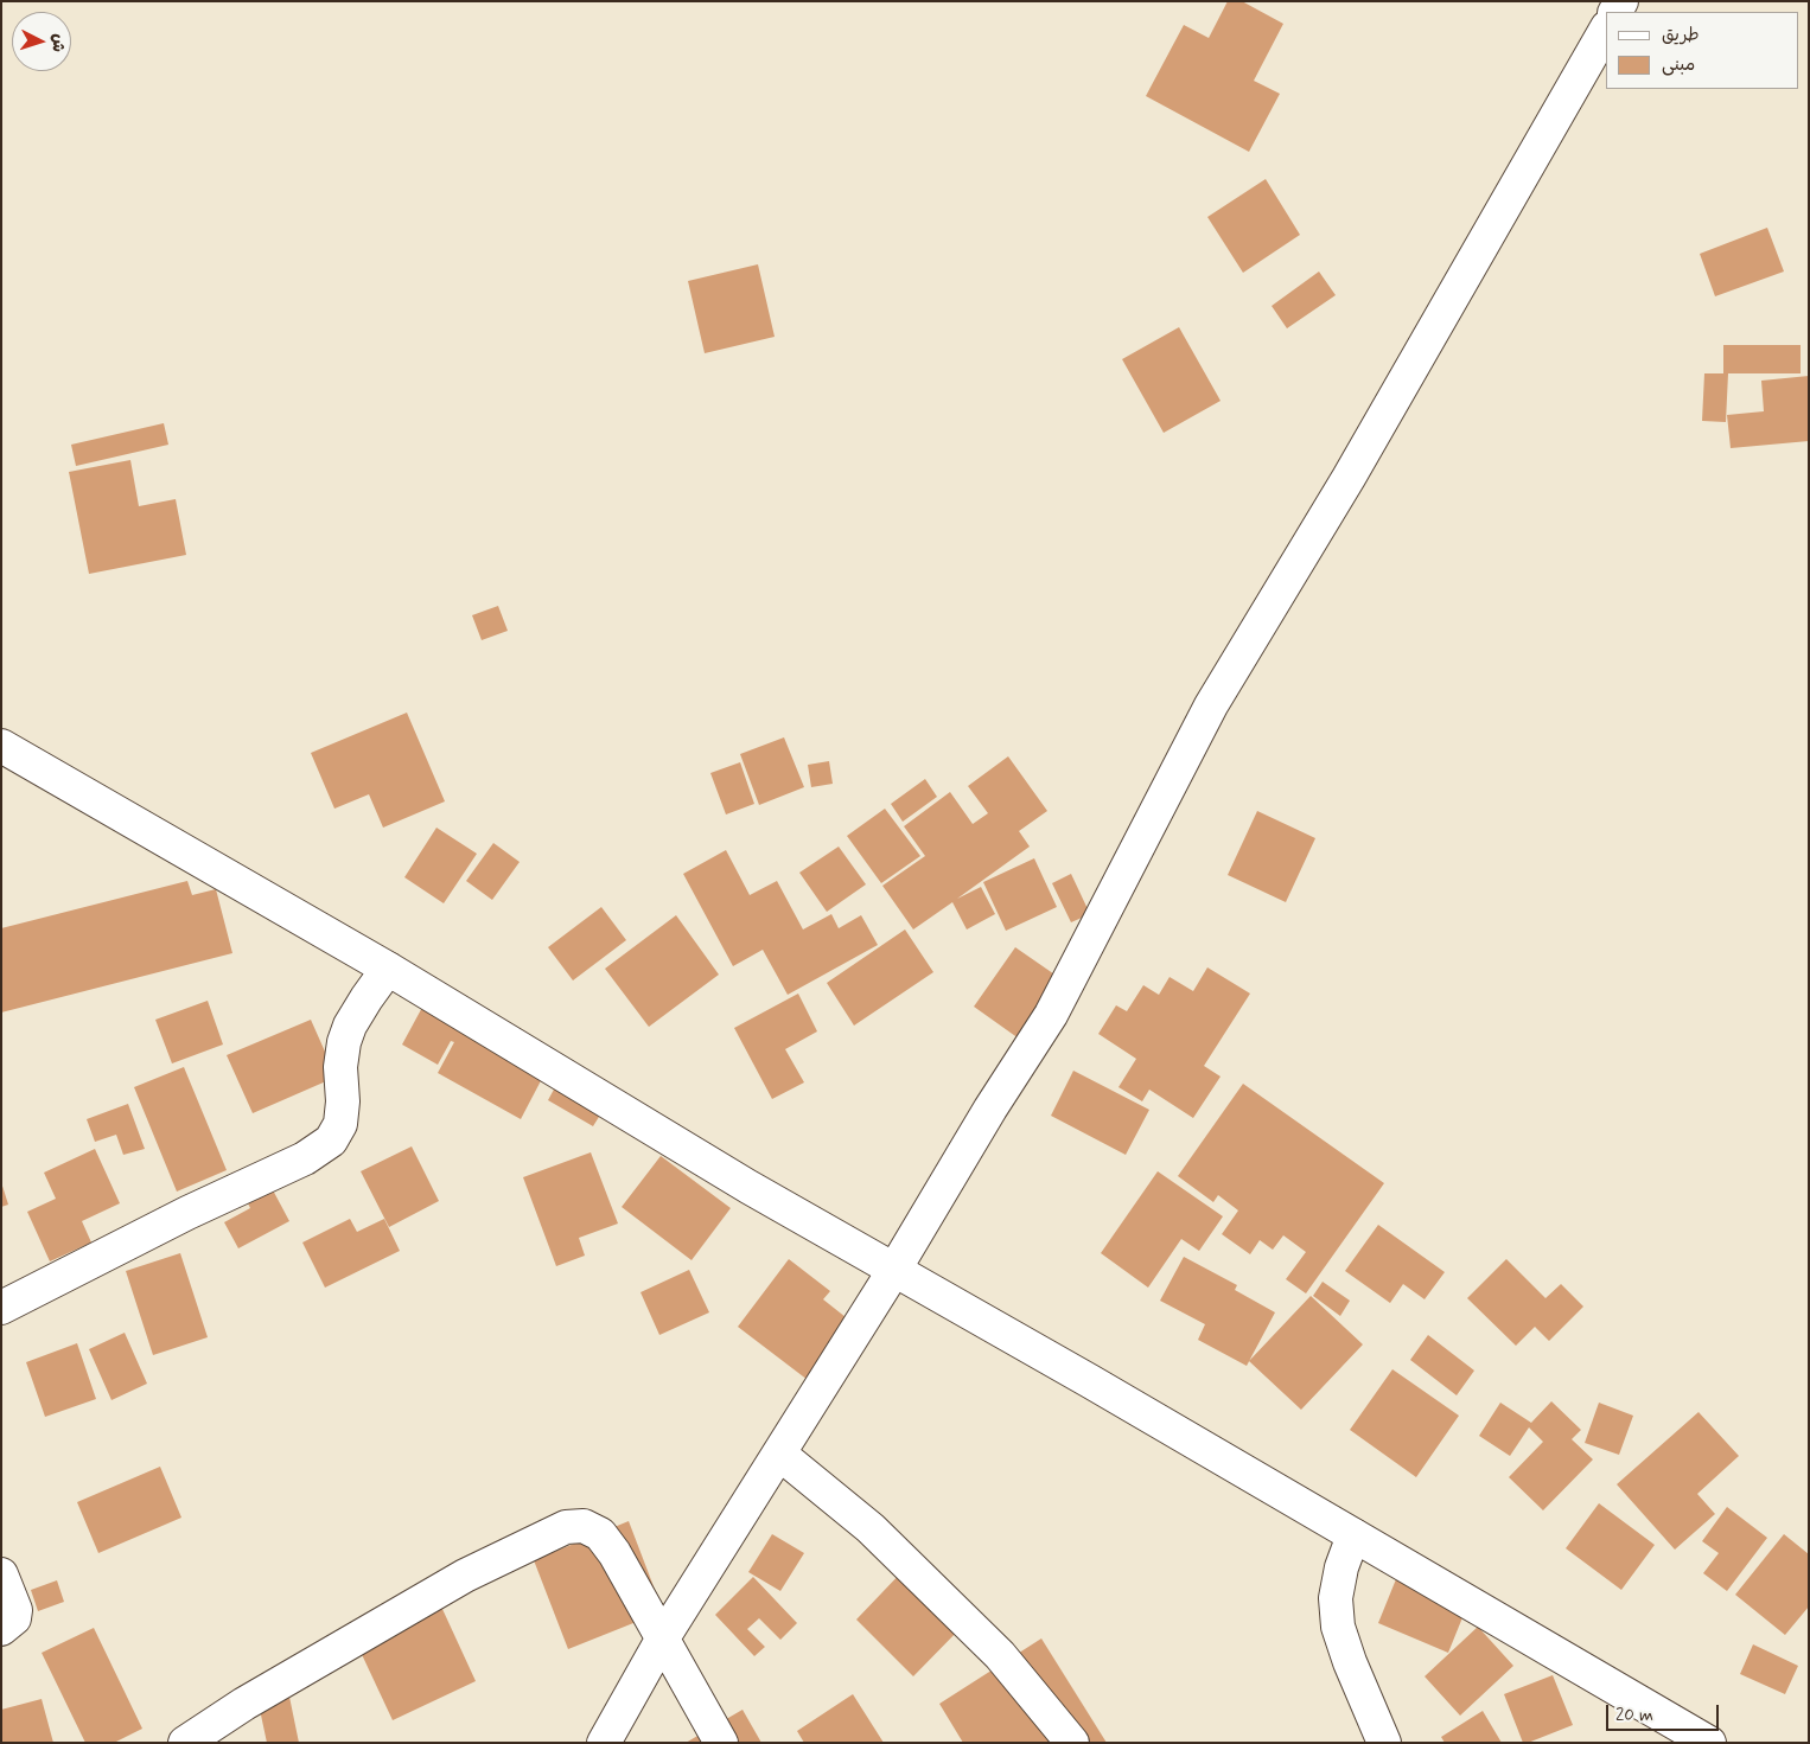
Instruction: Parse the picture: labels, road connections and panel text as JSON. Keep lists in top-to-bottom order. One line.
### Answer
{"legend":["طريق","مبنى"],"scale_bar":"20 m","north":"right"}
